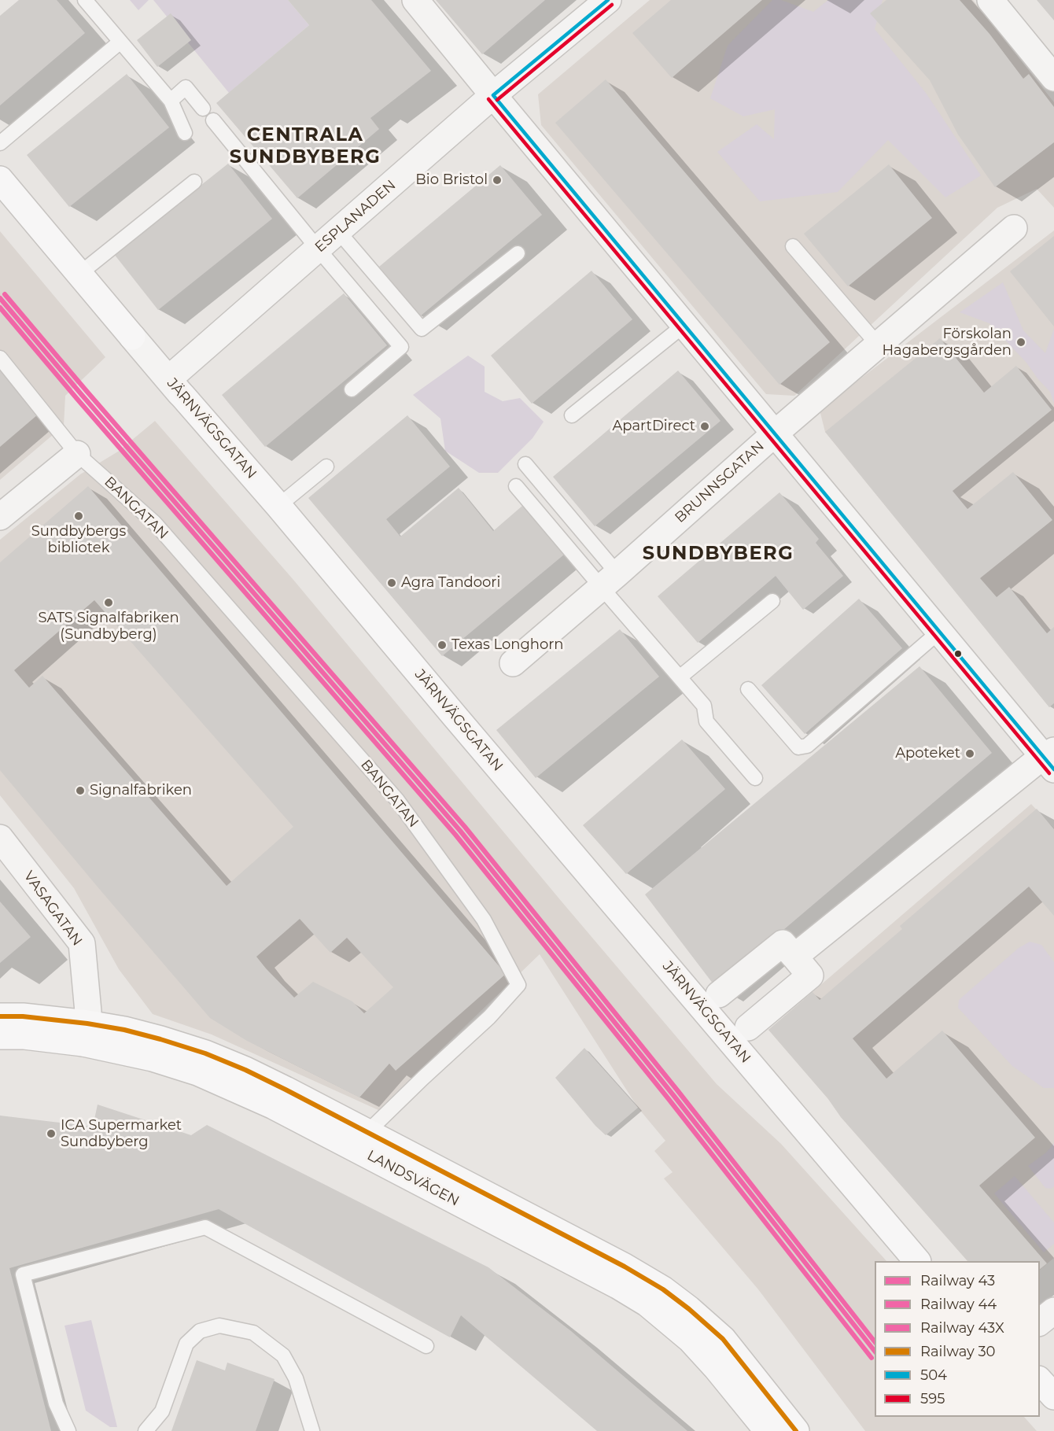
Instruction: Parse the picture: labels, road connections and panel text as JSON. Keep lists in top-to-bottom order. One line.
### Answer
{"streets":{"street":["ESPLANADEN","JÄRNVÄGSGATAN","BRUNNSGATAN","VASAGATAN","LANDSVÄGEN"],"lane":["BANGATAN"]},"crossings":[["ESPLANADEN","JÄRNVÄGSGATAN"],["BANGATAN","LANDSVÄGEN"],["VASAGATAN","LANDSVÄGEN"]],"districts":["CENTRALA SUNDBYBERG","SUNDBYBERG"],"places":["Bio Bristol","Förskolan Hagabergsgården","ApartDirect","Sundbybergs bibliotek","Agra Tandoori","SATS Signalfabriken (Sundbyberg)","Texas Longhorn","Apoteket","Signalfabriken","ICA Supermarket Sundbyberg"],"lines":["transit line 504","transit line 595","rail line 43X","rail line 43","rail line 44","rail line 30"],"legend":["Railway 43","Railway 44","Railway 43X","Railway 30","504","595"]}
